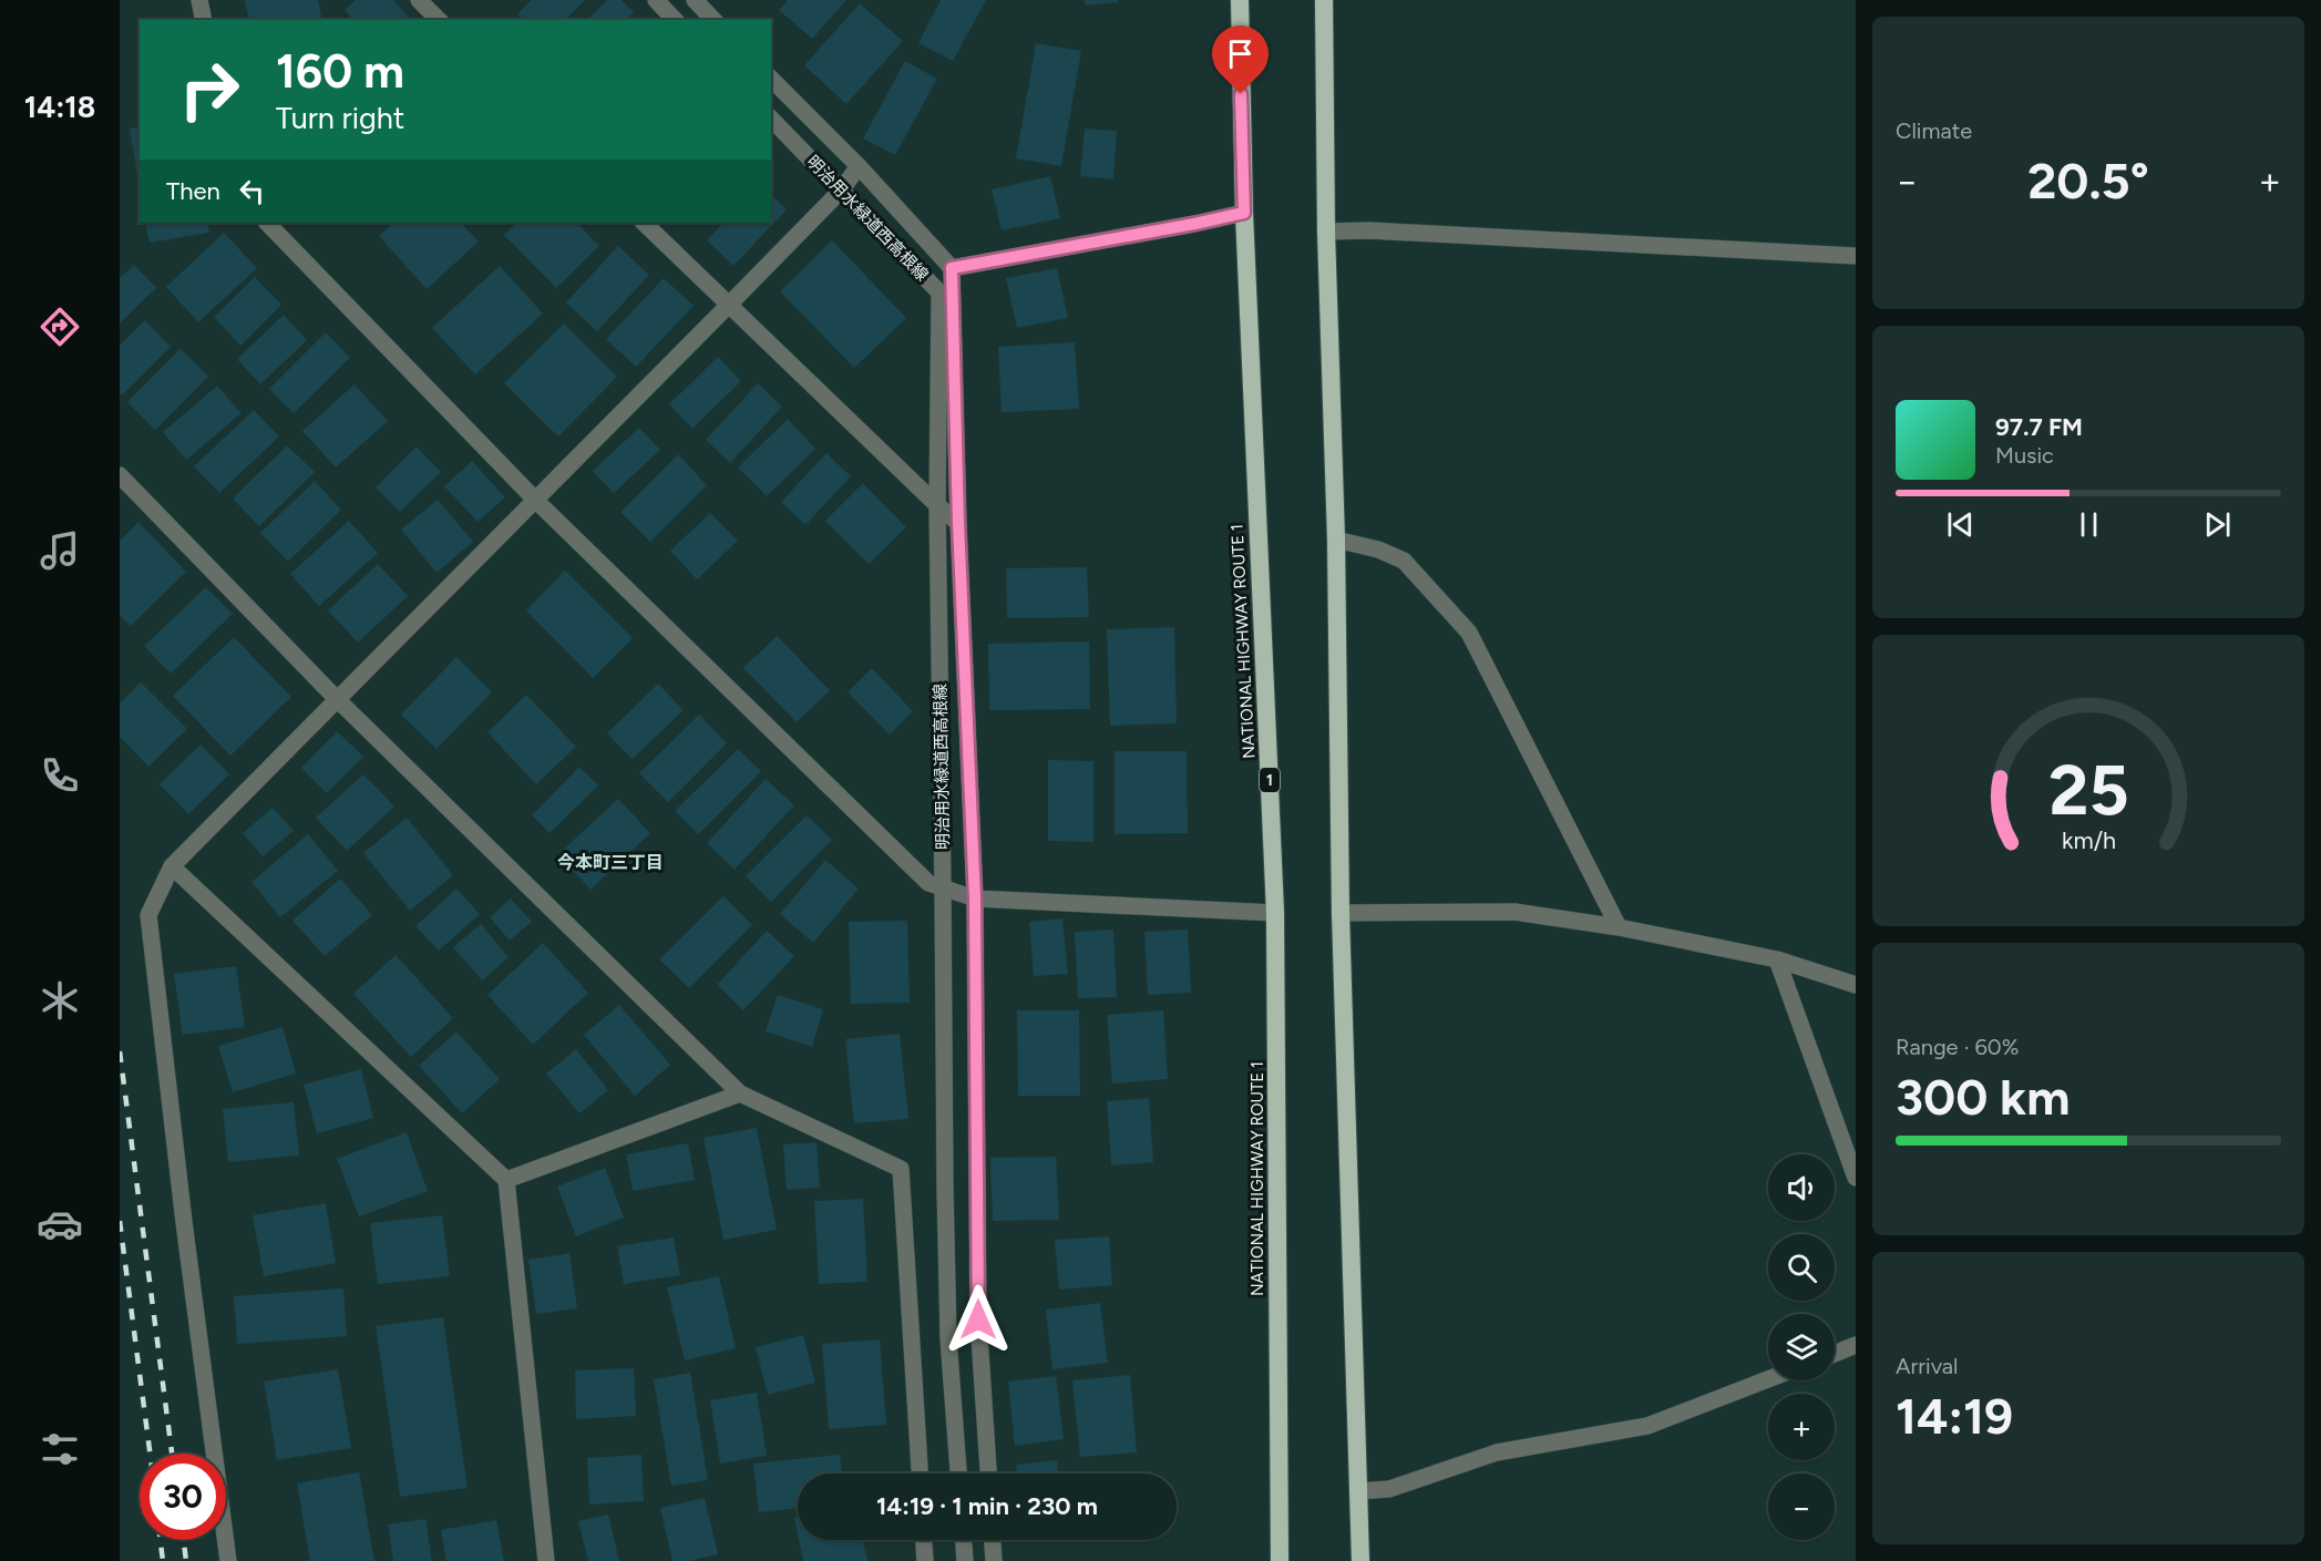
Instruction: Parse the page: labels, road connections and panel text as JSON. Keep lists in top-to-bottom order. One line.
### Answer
{"streets":{"highway":["NATIONAL HIGHWAY ROUTE 1","1"],"street":["明治用水緑道西高根線"]},"districts":["今本町三丁目"],"page":{"tabs":"14:18","tile":["Climate",["Range · 60%","300 km"],["Arrival","14:19"]],"turn":["160 m","Turn right"],"heat":["−","20.5°","+"],"then":"Then","song":["97.7 FM","Music"],"map_buttons":["+","−"],"limit":"30","trip":"14:19 · 1 min · 230 m","gauge":["25","km/h"]}}
